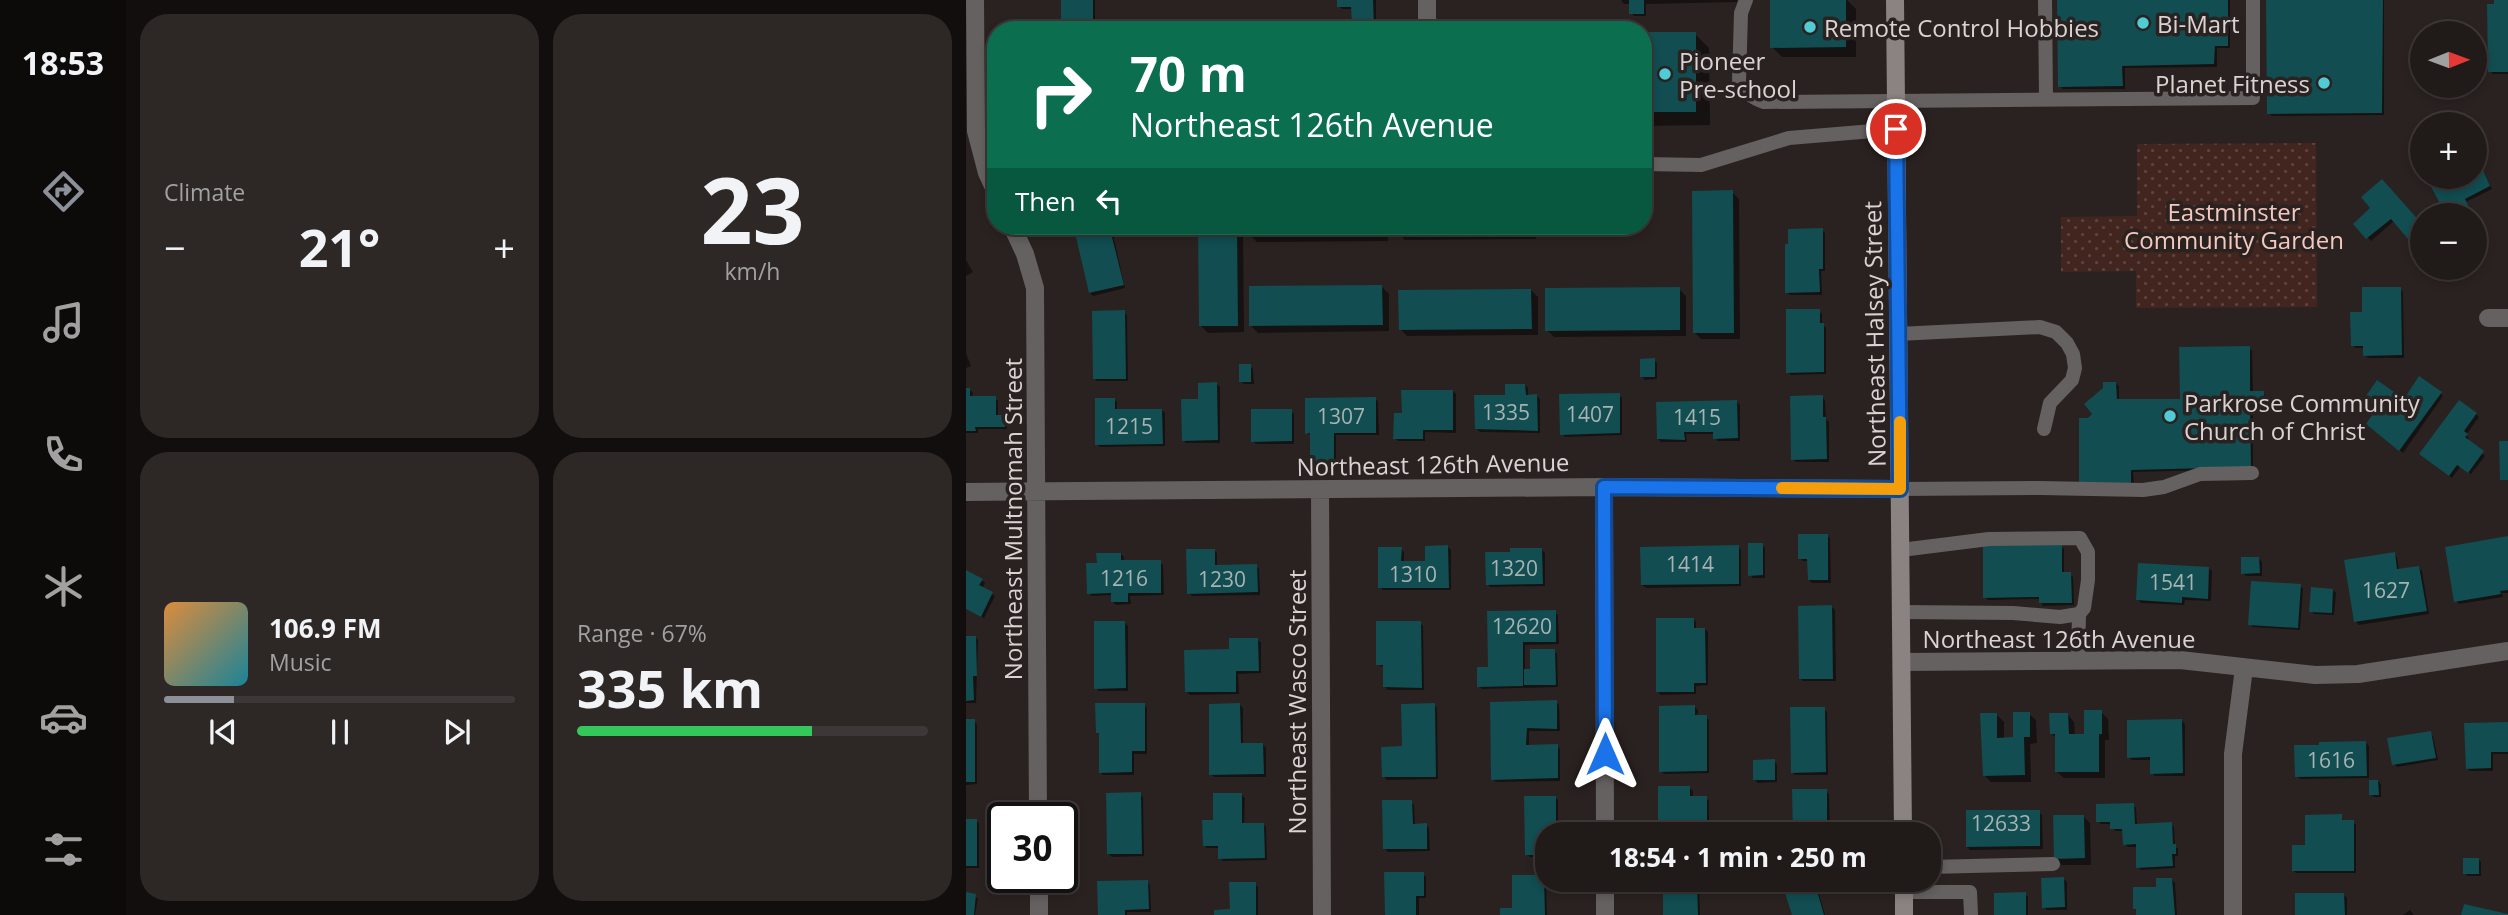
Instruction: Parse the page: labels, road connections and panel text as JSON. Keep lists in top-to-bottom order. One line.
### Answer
{"streets":{"main road":["Northeast Halsey Street"],"street":["Northeast 126th Avenue","Northeast Multnomah Street","Northeast Wasco Street"]},"crossings":[["Northeast Halsey Street","Northeast 126th Avenue"],["Northeast 126th Avenue","Northeast Multnomah Street"],["Northeast 126th Avenue","Northeast Wasco Street"]],"parks":["Eastminster Community Garden"],"places":["Bi-Mart","Remote Control Hobbies","Pioneer Pre-school","Planet Fitness","Parkrose Community Church of Christ"],"house_numbers":["1335","1407","1307","1415","1215","1414","1320","1310","1216","1230","1541","1627","12620","1616","12633"],"north":"right","page":{"tabs":"18:53","tile":["Climate",["23","km/h"],["Range · 67%","335 km"]],"map_buttons":["+","−"],"turn":["70 m","Northeast 126th Avenue"],"then":"Then","heat":["−","21°","+"],"song":["106.9 FM","Music"],"limit":"30","trip":"18:54 · 1 min · 250 m"}}
